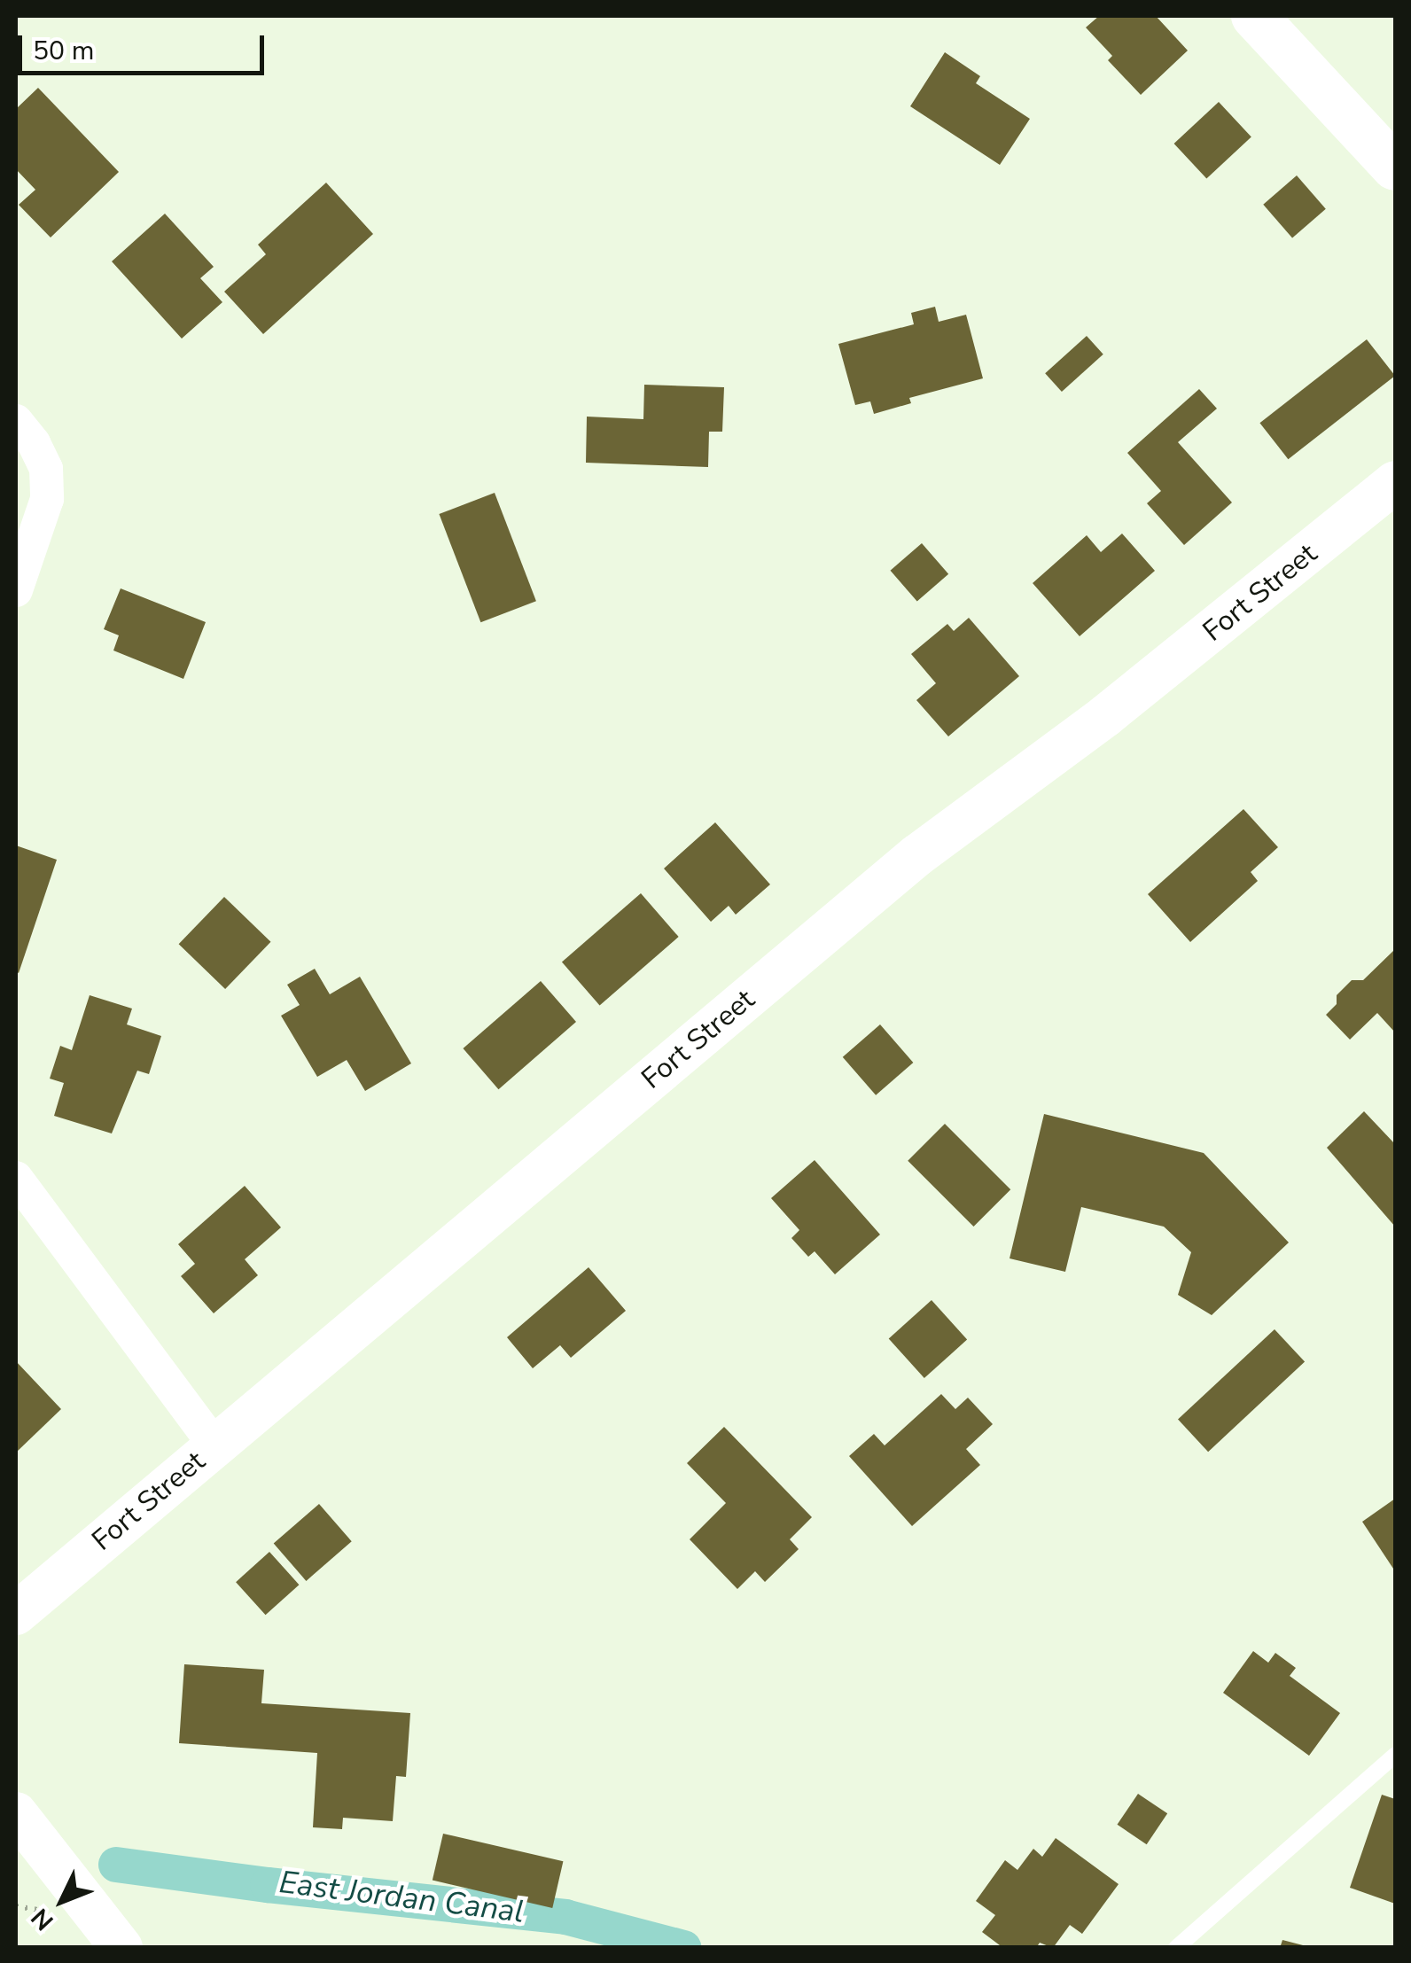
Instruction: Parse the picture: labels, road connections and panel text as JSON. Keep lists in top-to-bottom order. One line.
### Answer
{"streets":{"street":["Fort Street"]},"water":["East Jordan Canal"],"scale_bar":"50 m","north":"bottom left"}
